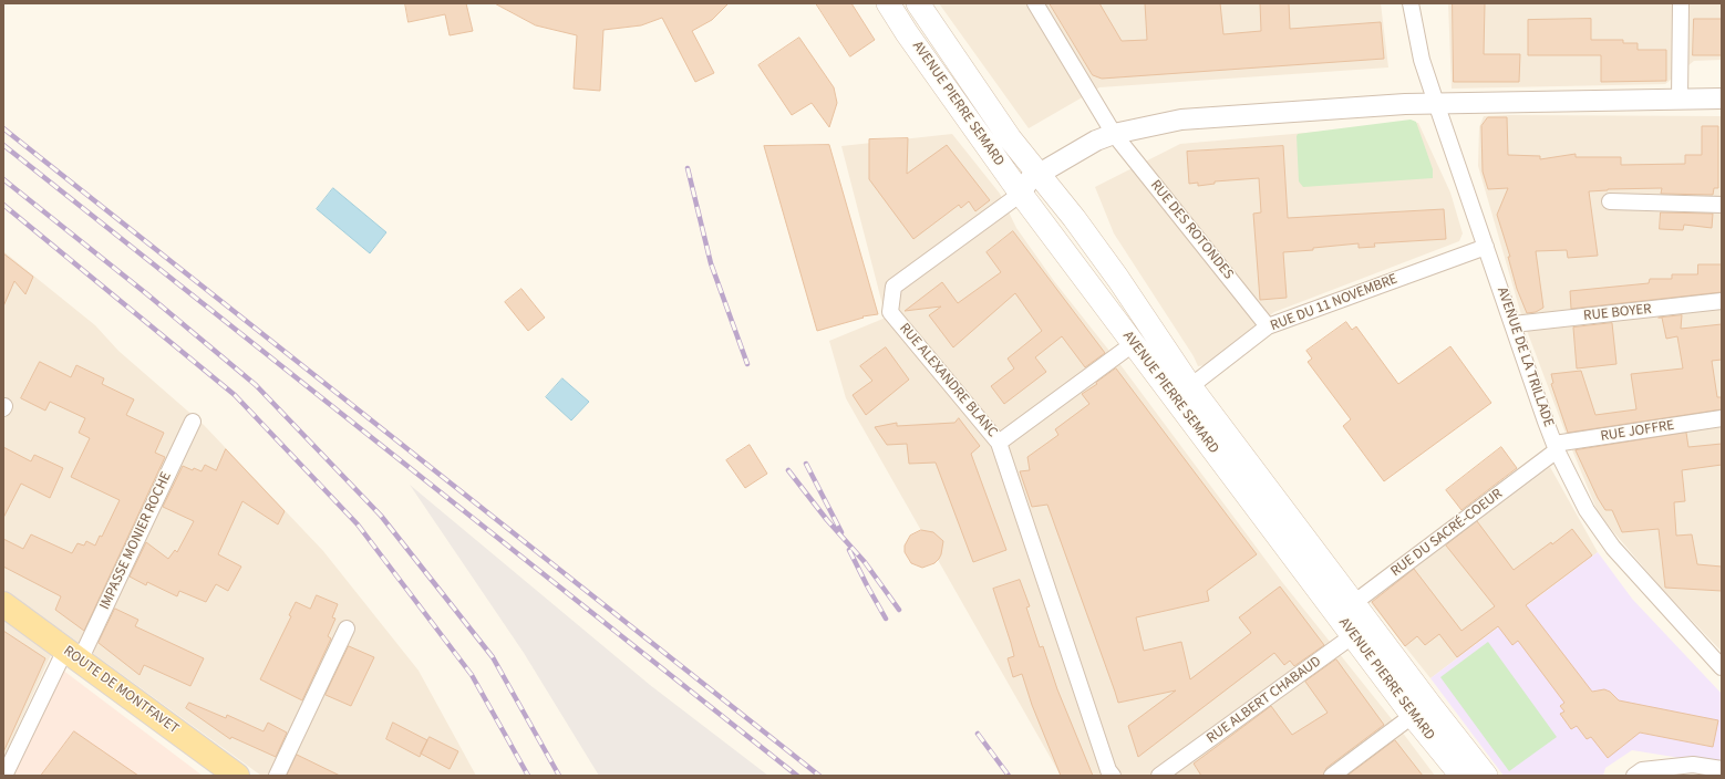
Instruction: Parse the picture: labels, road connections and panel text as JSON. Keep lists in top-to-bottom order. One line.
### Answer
{"streets":{"main road":["AVENUE PIERRE SEMARD","ROUTE DE MONTFAVET"],"street":["RUE DES ROTONDES","RUE DU 11 NOVEMBRE","RUE BOYER","AVENUE DE LA TRILLADE","RUE ALEXANDRE BLANC","RUE JOFFRE","RUE DU SACRÉ-COEUR","IMPASSE MONIER ROCHE","RUE ALBERT CHABAUD"]},"crossings":[["AVENUE PIERRE SEMARD","RUE DU 11 NOVEMBRE"],["AVENUE PIERRE SEMARD","RUE ALEXANDRE BLANC"],["AVENUE PIERRE SEMARD","RUE DU SACRÉ-COEUR"],["AVENUE PIERRE SEMARD","RUE ALBERT CHABAUD"],["RUE DES ROTONDES","RUE DU 11 NOVEMBRE"],["RUE DU 11 NOVEMBRE","AVENUE DE LA TRILLADE"],["RUE BOYER","AVENUE DE LA TRILLADE"],["AVENUE DE LA TRILLADE","RUE JOFFRE"],["AVENUE DE LA TRILLADE","RUE DU SACRÉ-COEUR"],["RUE JOFFRE","RUE DU SACRÉ-COEUR"],["IMPASSE MONIER ROCHE","ROUTE DE MONTFAVET"]]}
